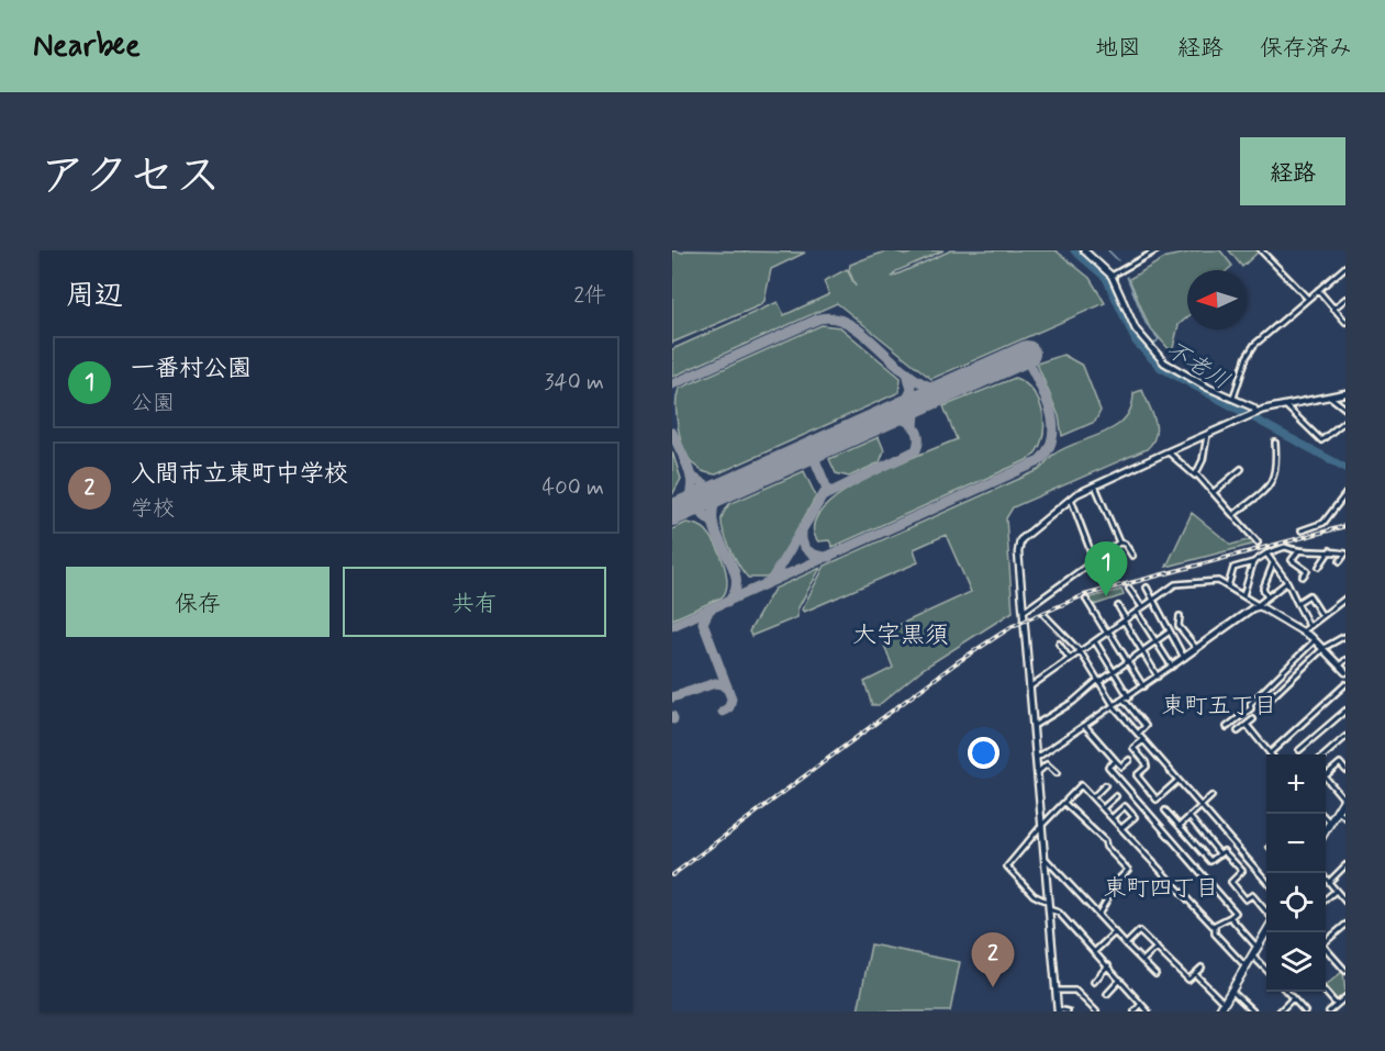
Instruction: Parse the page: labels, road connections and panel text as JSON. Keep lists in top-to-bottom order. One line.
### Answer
{"districts":["大字黒須","東町五丁目","東町四丁目"],"water":["不老川"],"north":"left","page":{"header":"Nearbee","nav":["地図","経路","保存済み"],"title":"アクセス","buttons":["経路",["保存","共有"]],"heading":["周辺","2件"],"list":[{"mark":"1","name":"一番村公園","note":"公園","value":"340 m"},{"mark":"2","name":"入間市立東町中学校","note":"学校","value":"400 m"}],"pins":["1","2"],"map_buttons":["+","−"]}}
